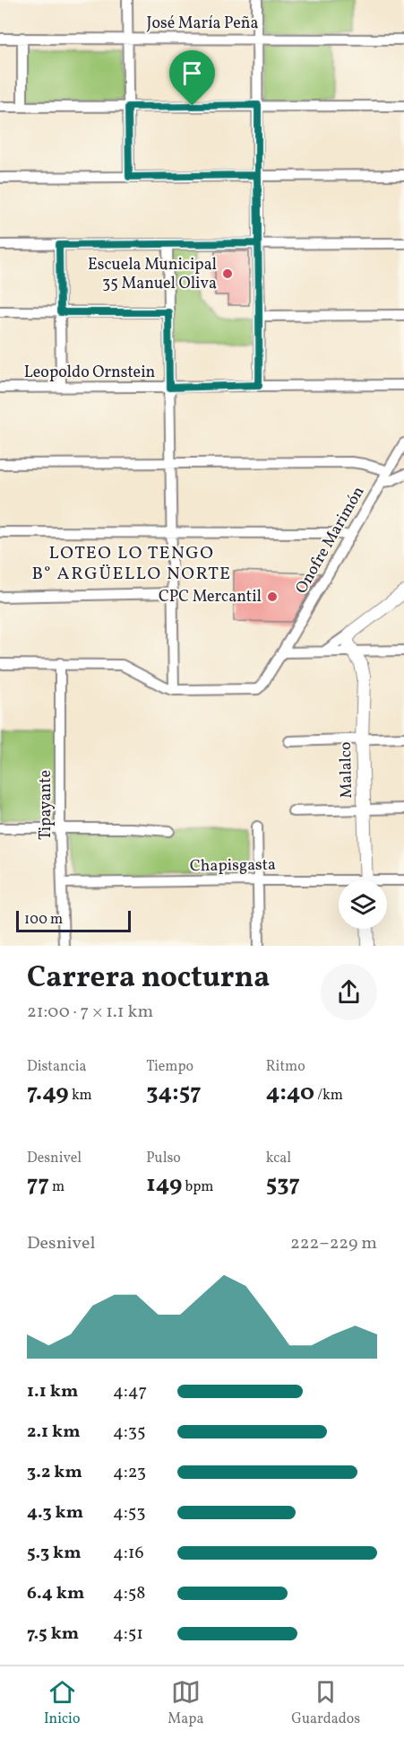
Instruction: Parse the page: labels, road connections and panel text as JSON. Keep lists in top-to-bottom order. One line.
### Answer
{"streets":{"main road":["Malalco"],"street":["José María Peña","Leopoldo Ornstein","Onofre Marimón","Tipayante","Chapisgasta"]},"crossings":[["Tipayante","Chapisgasta"]],"districts":["LOTEO LO TENGO B° ARGÜELLO NORTE"],"places":["Escuela Municipal 35 Manuel Oliva","CPC Mercantil"],"scale_bar":"100 m","page":{"scale":"100 m","heading":["Carrera nocturna","21:00 · 7 × 1.1 km"],"stats":[["Distancia","7.49 km"],["Tiempo","34:57"],["Ritmo","4:40 /km"],["Desnivel","77 m"],["Pulso","149 bpm"],["kcal","537"]],"chart":["Desnivel","222–229 m"],"list":[{"name":"1.1 km","note":"4:47"},{"name":"2.1 km","note":"4:35"},{"name":"3.2 km","note":"4:23"},{"name":"4.3 km","note":"4:53"},{"name":"5.3 km","note":"4:16"},{"name":"6.4 km","note":"4:58"},{"name":"7.5 km","note":"4:51"}],"tabs":["Inicio","Mapa","Guardados"]}}
